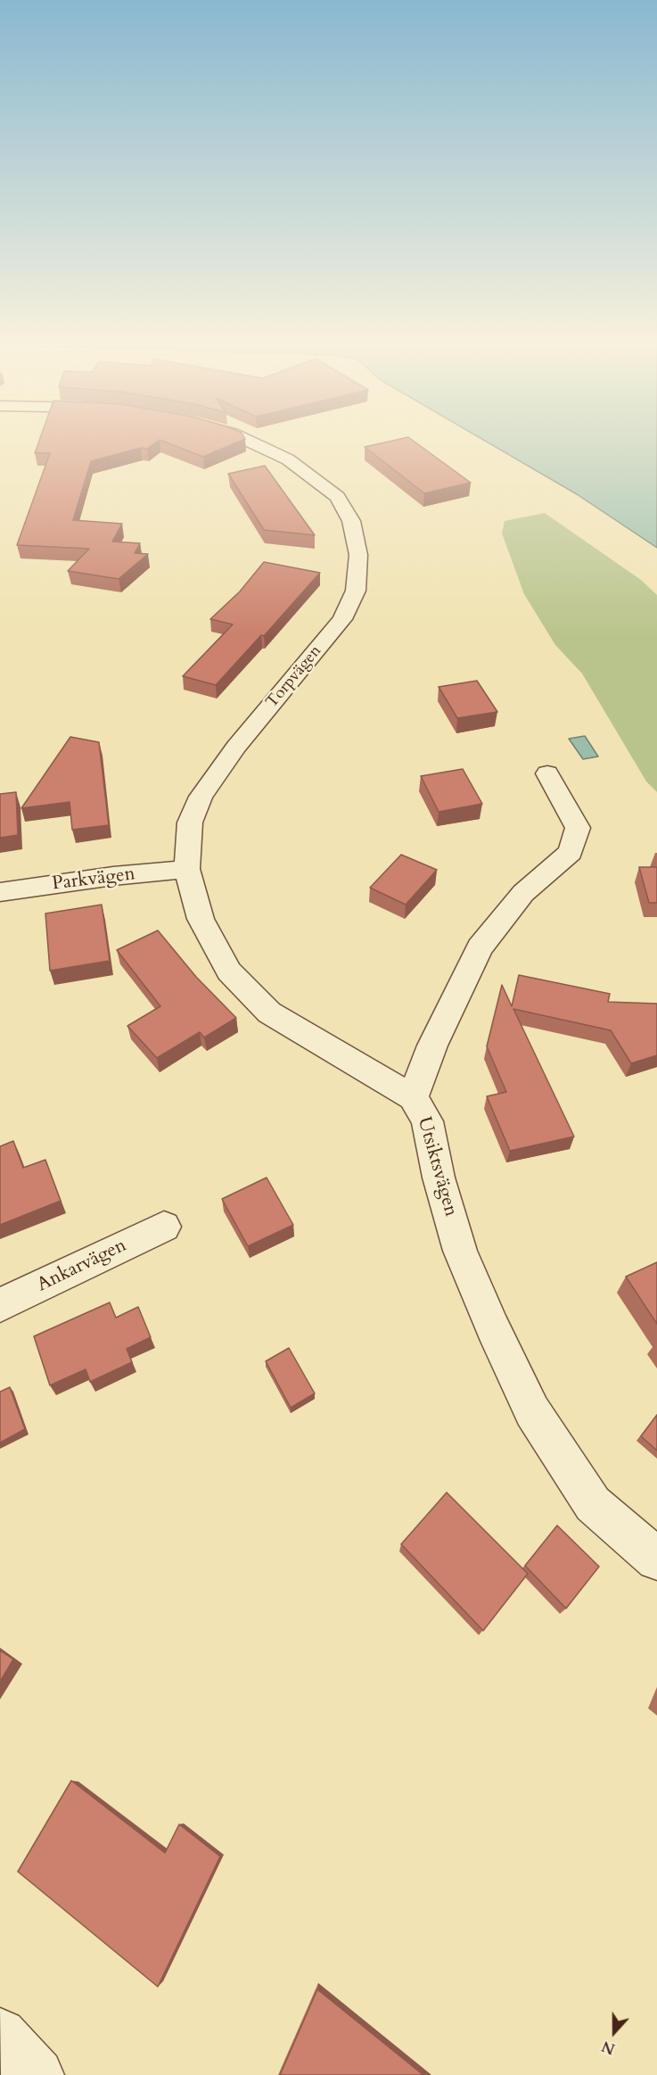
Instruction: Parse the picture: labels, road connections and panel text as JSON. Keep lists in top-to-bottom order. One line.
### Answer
{"streets":{"street":["Torpvägen","Parkvägen","Utsiktsvägen","Ankarvägen"]},"crossings":[["Torpvägen","Parkvägen"],["Torpvägen","Utsiktsvägen"]],"north":"bottom"}
